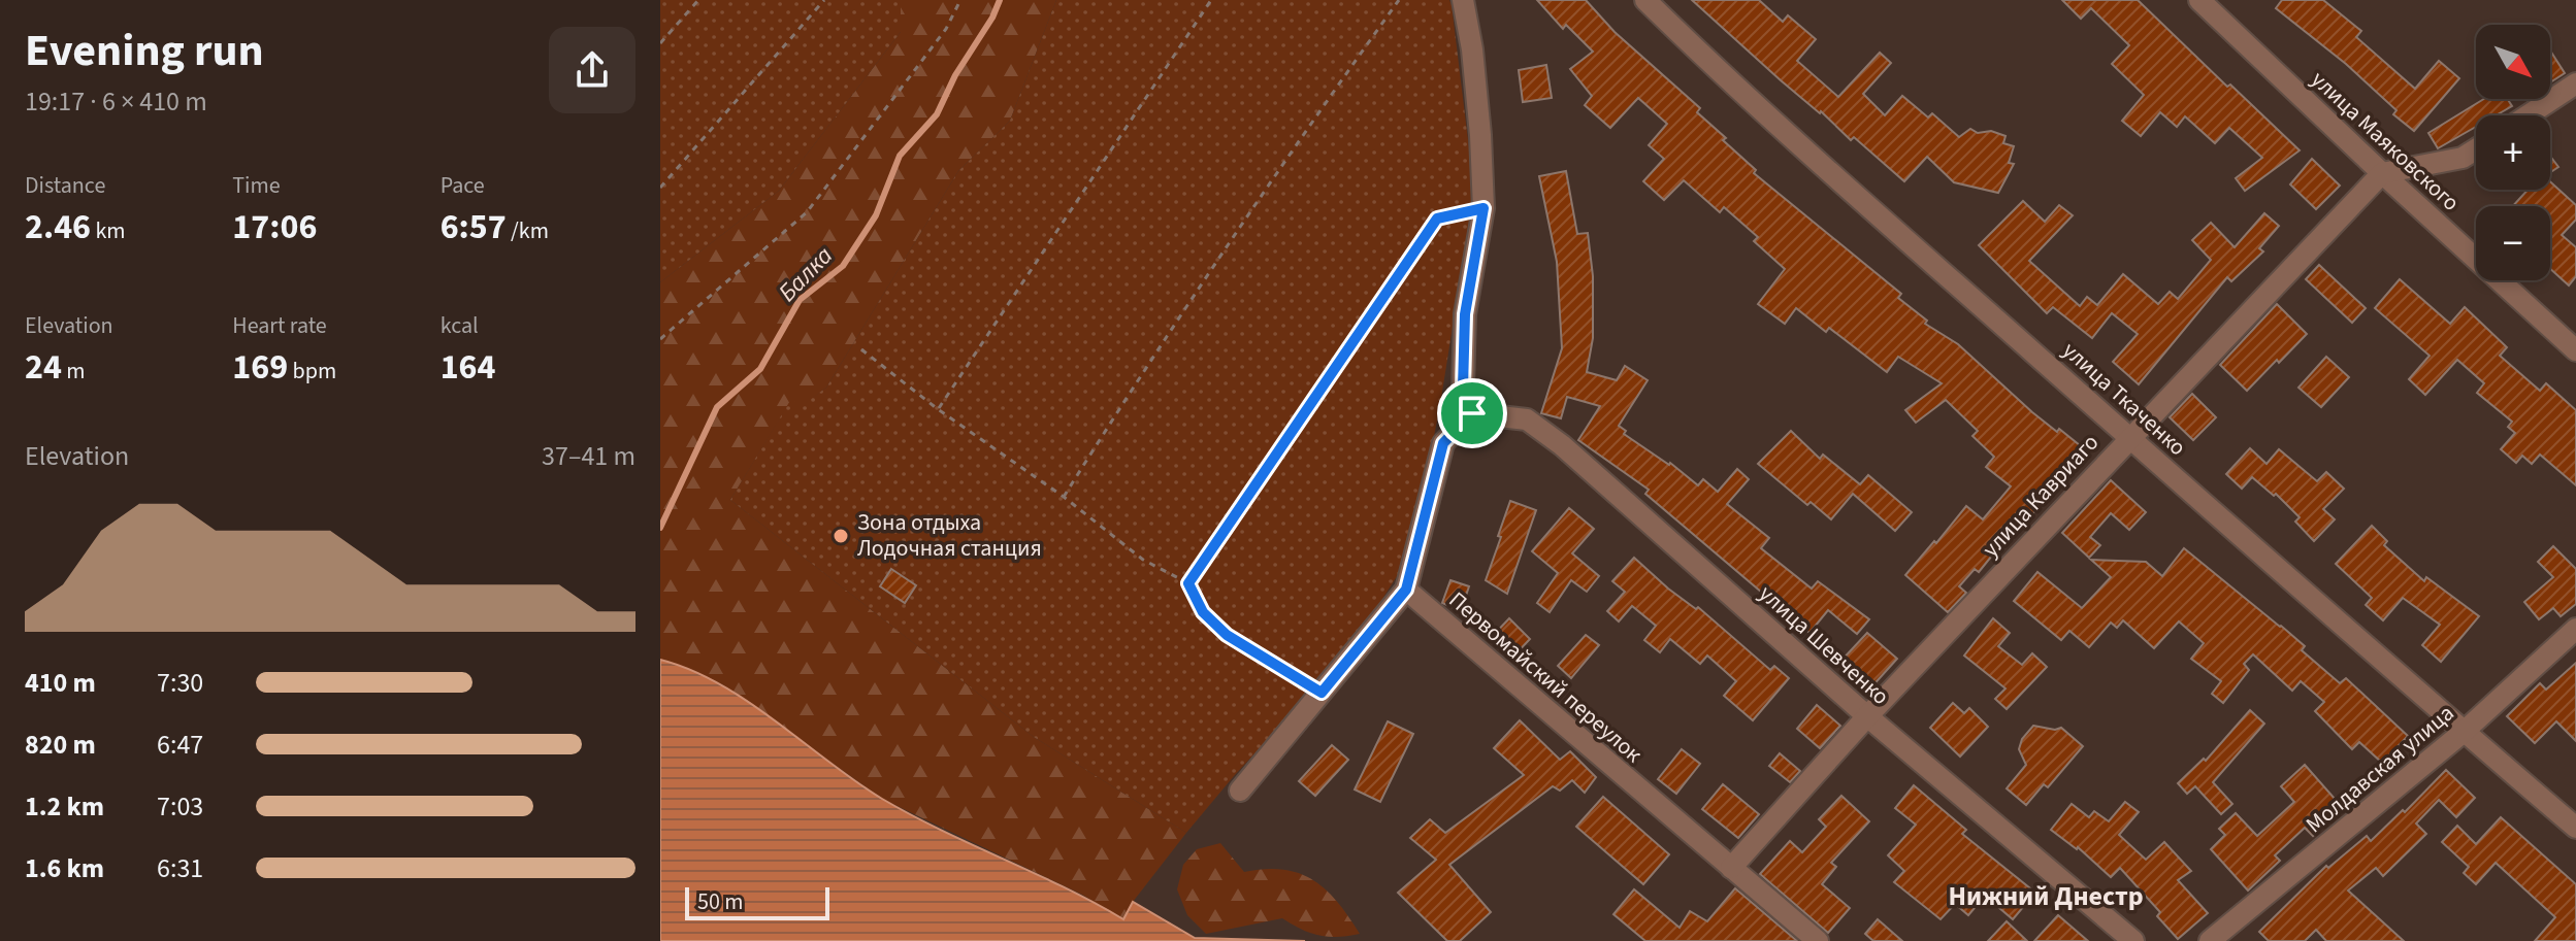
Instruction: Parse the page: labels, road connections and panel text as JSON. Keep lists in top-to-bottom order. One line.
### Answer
{"streets":{"street":["улица Маяковского","улица Ткаченко","улица Кавриаго","улица Шевченко","Первомайский переулок","Молдавская улица"]},"crossings":[["улица Маяковского","улица Кавриаго"],["улица Ткаченко","улица Кавриаго"],["улица Ткаченко","Молдавская улица"],["улица Кавриаго","улица Шевченко"],["улица Кавриаго","Первомайский переулок"]],"districts":["Нижний Днестр"],"water":["Балка"],"places":["Зона отдыха Лодочная станция"],"scale_bar":"50 m","north":"bottom right","page":{"heading":["Evening run","19:17 · 6 × 410 m"],"map_buttons":["+","−"],"stats":[["Distance","2.46 km"],["Time","17:06"],["Pace","6:57 /km"],["Elevation","24 m"],["Heart rate","169 bpm"],["kcal","164"]],"chart":["Elevation","37–41 m"],"list":[{"name":"410 m","note":"7:30"},{"name":"820 m","note":"6:47"},{"name":"1.2 km","note":"7:03"},{"name":"1.6 km","note":"6:31"}],"scale":"50 m"}}
